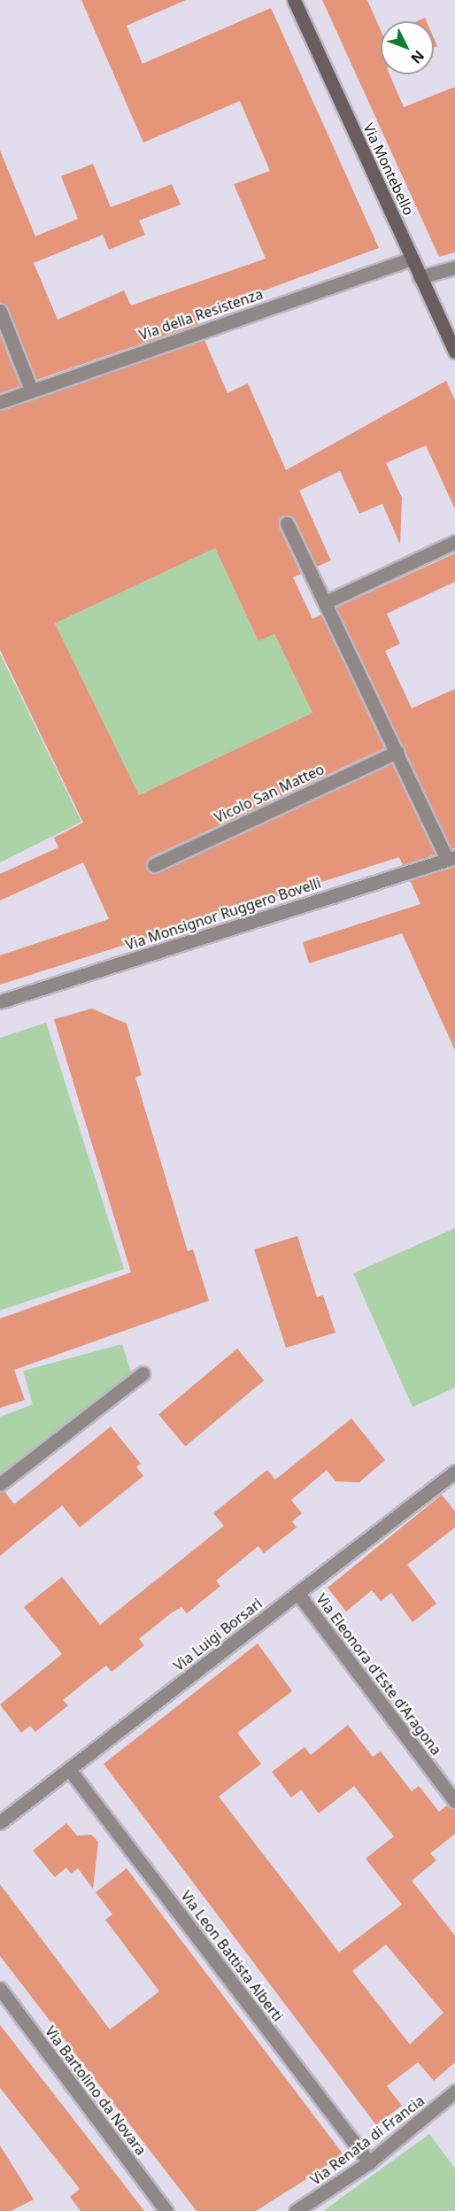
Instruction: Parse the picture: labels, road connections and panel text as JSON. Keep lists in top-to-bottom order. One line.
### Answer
{"streets":{"street":["Via Montebello","Via della Resistenza","Vicolo San Matteo","Via Monsignor Ruggero Bovelli","Via Luigi Borsari","Via Eleonora d'Este d'Aragona","Via Leon Battista Alberti","Via Bartolino da Novara","Via Renata di Francia"]},"crossings":[["Via Montebello","Via della Resistenza"],["Via Luigi Borsari","Via Eleonora d'Este d'Aragona"],["Via Luigi Borsari","Via Leon Battista Alberti"],["Via Leon Battista Alberti","Via Renata di Francia"]],"north":"bottom right"}
